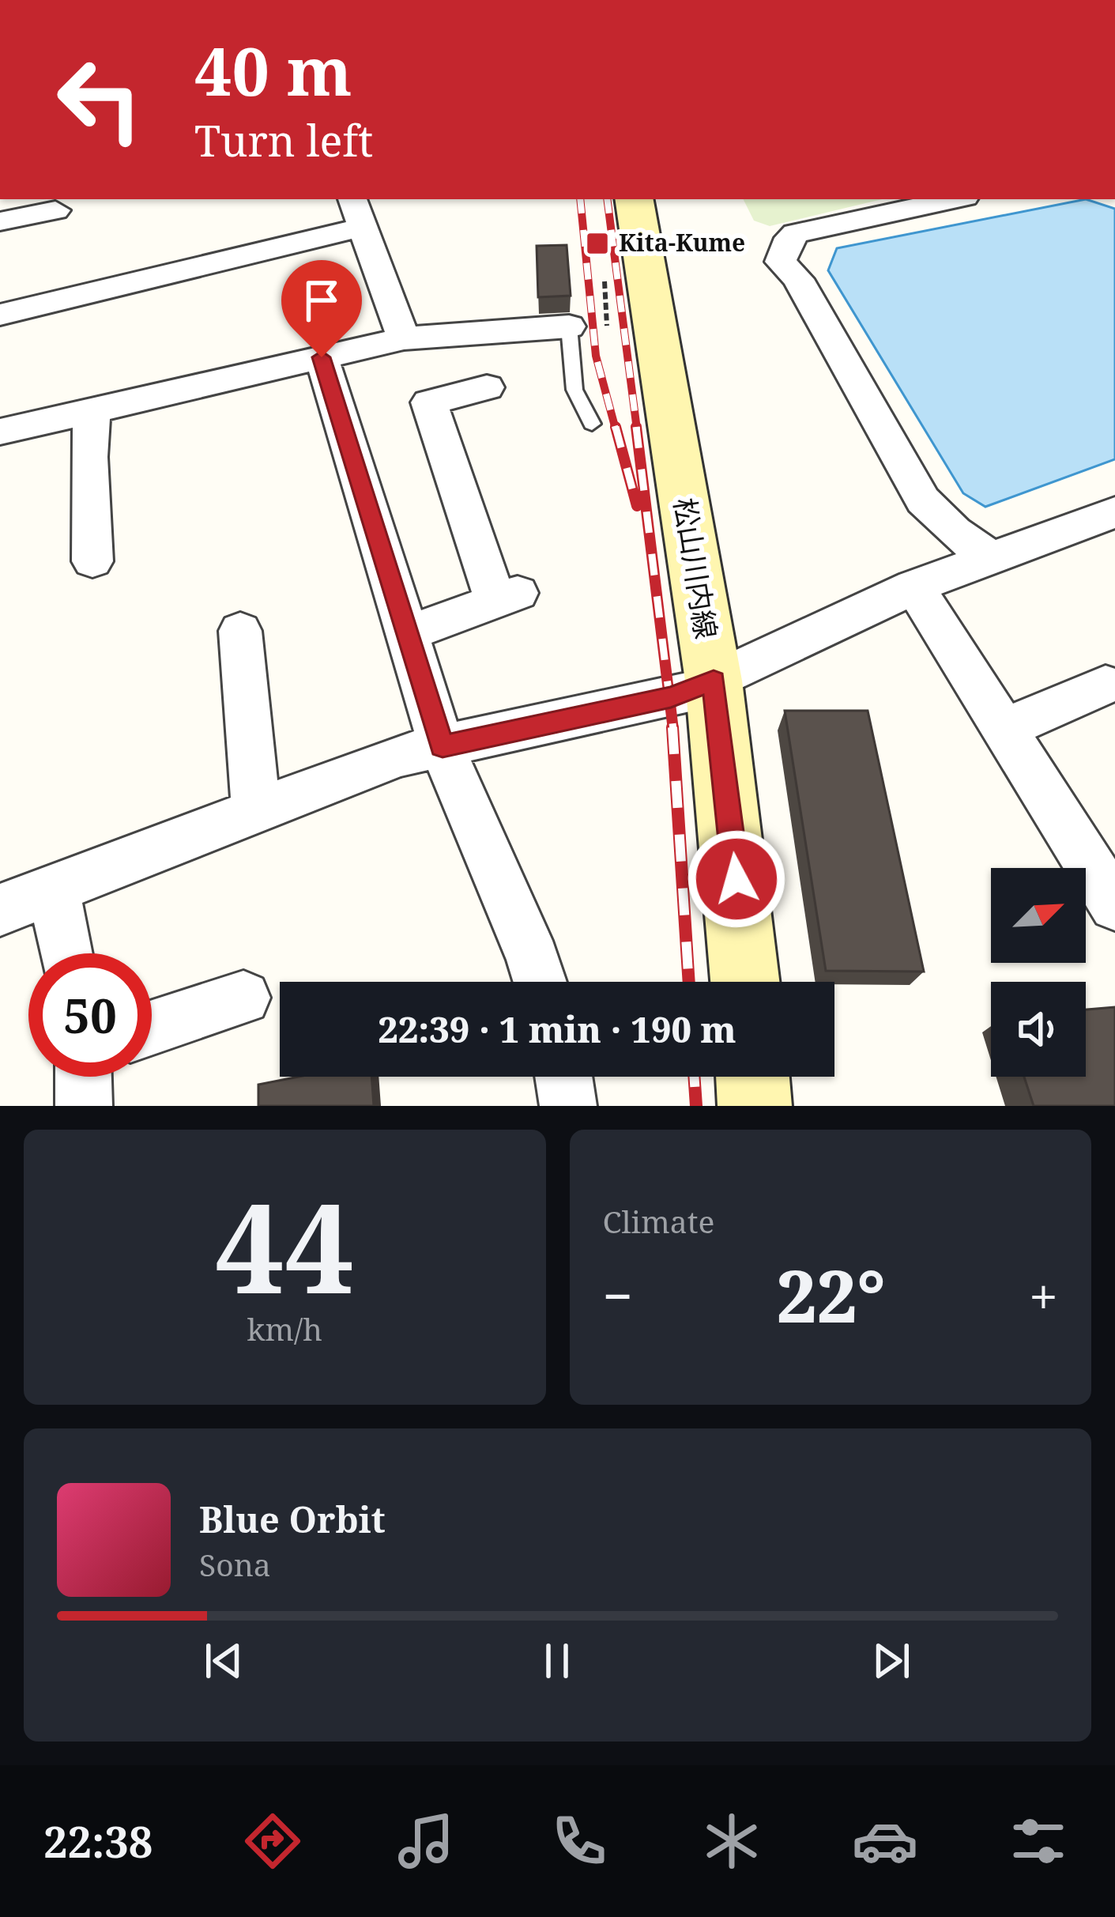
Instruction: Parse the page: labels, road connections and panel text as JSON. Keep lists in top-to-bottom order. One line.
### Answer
{"streets":{"main road":["松山川内線"]},"places":{"transit":["Kita-Kume"]},"north":"top right","page":{"turn":["40 m","Turn left"],"limit":"50","trip":"22:39 · 1 min · 190 m","tile":[["44","km/h"],"Climate"],"heat":["−","22°","+"],"song":["Blue Orbit","Sona"],"tabs":"22:38"}}
